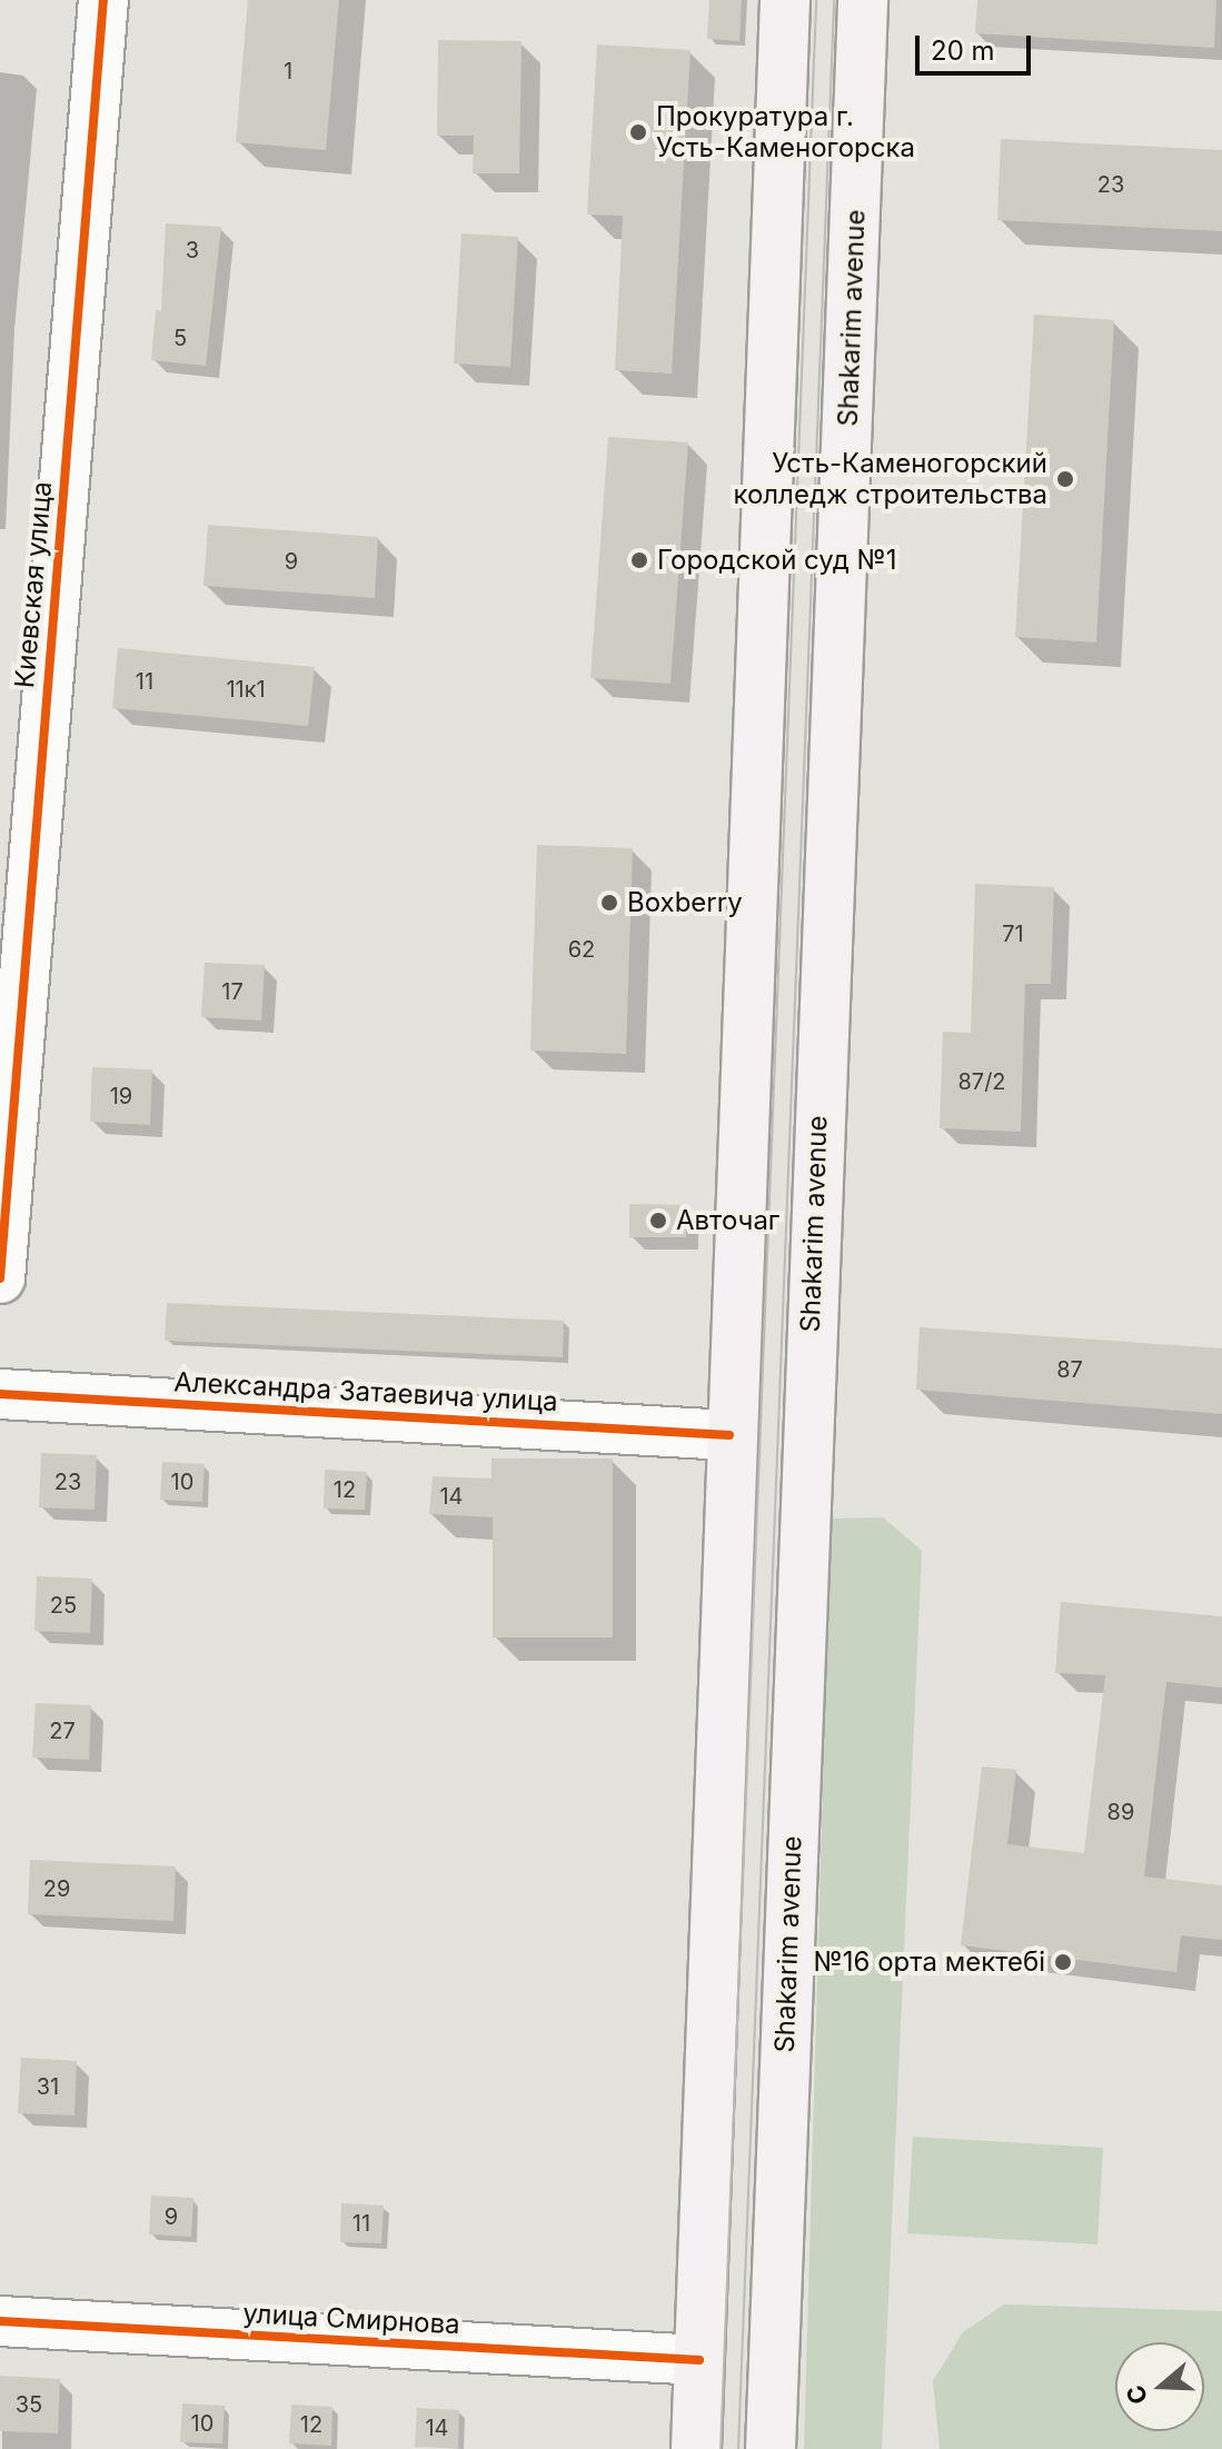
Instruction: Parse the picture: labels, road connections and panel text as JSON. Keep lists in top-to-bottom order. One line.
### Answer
{"streets":{"main road":["Shakarim avenue","Александра Затаевича улица","улица Смирнова"],"street":["Киевская улица"]},"crossings":[["Shakarim avenue","Александра Затаевича улица"],["Shakarim avenue","улица Смирнова"]],"places":["Прокуратура г. Усть-Каменогорска","Усть-Каменогорский колледж строительства","Городской суд №1","Boxberry","Авточаг","№16 орта мектебі"],"house_numbers":["1","23","3","5","9","11","11к1","71","62","17","87/2","19","87","23","10","12","14","25","27","89","29","31","9","11","35","10","12","14"],"scale_bar":"20 m","north":"left"}
